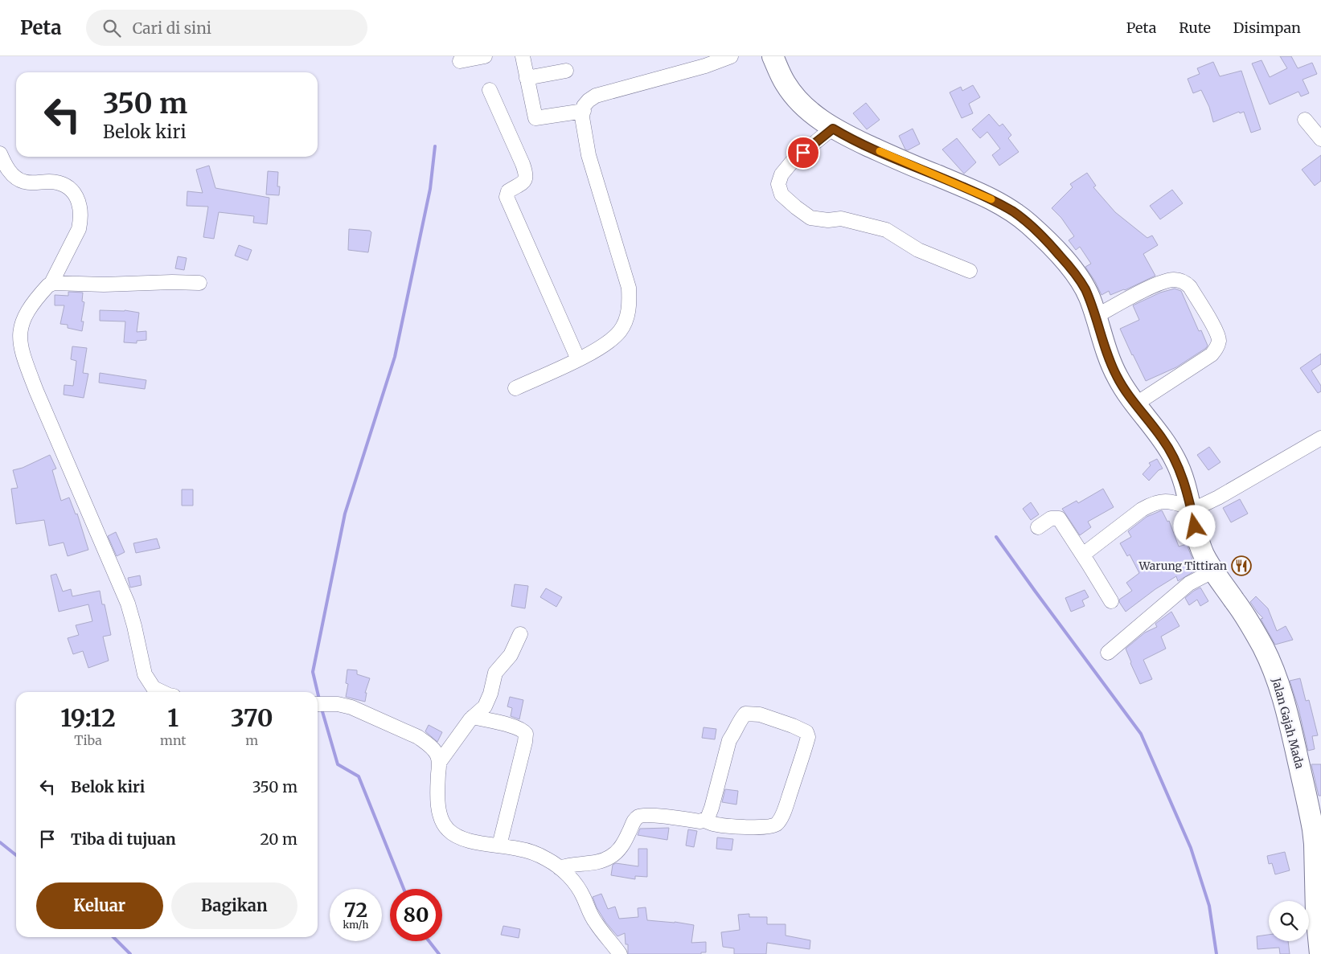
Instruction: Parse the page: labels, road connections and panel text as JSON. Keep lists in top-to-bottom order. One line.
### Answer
{"streets":{"highway":["Jalan Gajah Mada"]},"places":{"restaurant":["Warung Tittiran"]},"page":{"header":"Peta","search":"Cari di sini","nav":["Peta","Rute","Disimpan"],"turn":["350 m","Belok kiri"],"eta":["19:12","Tiba","1","mnt","370","m"],"list":[{"name":"Belok kiri","value":"350 m"},{"name":"Tiba di tujuan","value":"20 m"}],"buttons":["Keluar","Bagikan"],"speed":"72 km/h","limit":"80"}}
